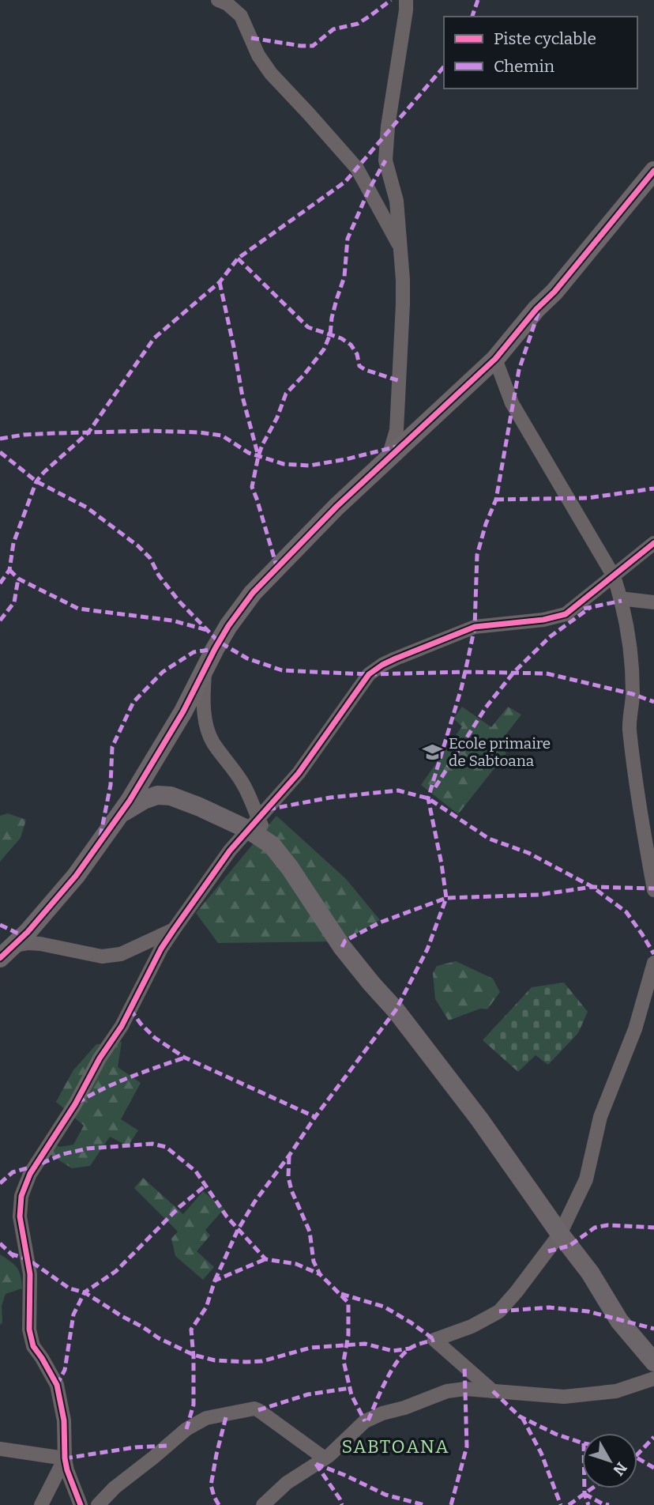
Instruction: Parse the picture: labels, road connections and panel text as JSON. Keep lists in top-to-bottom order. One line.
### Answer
{"districts":["SABTOANA"],"places":{"school or university":["Ecole primaire de Sabtoana"]},"legend":["Piste cyclable","Chemin"],"north":"bottom right"}
